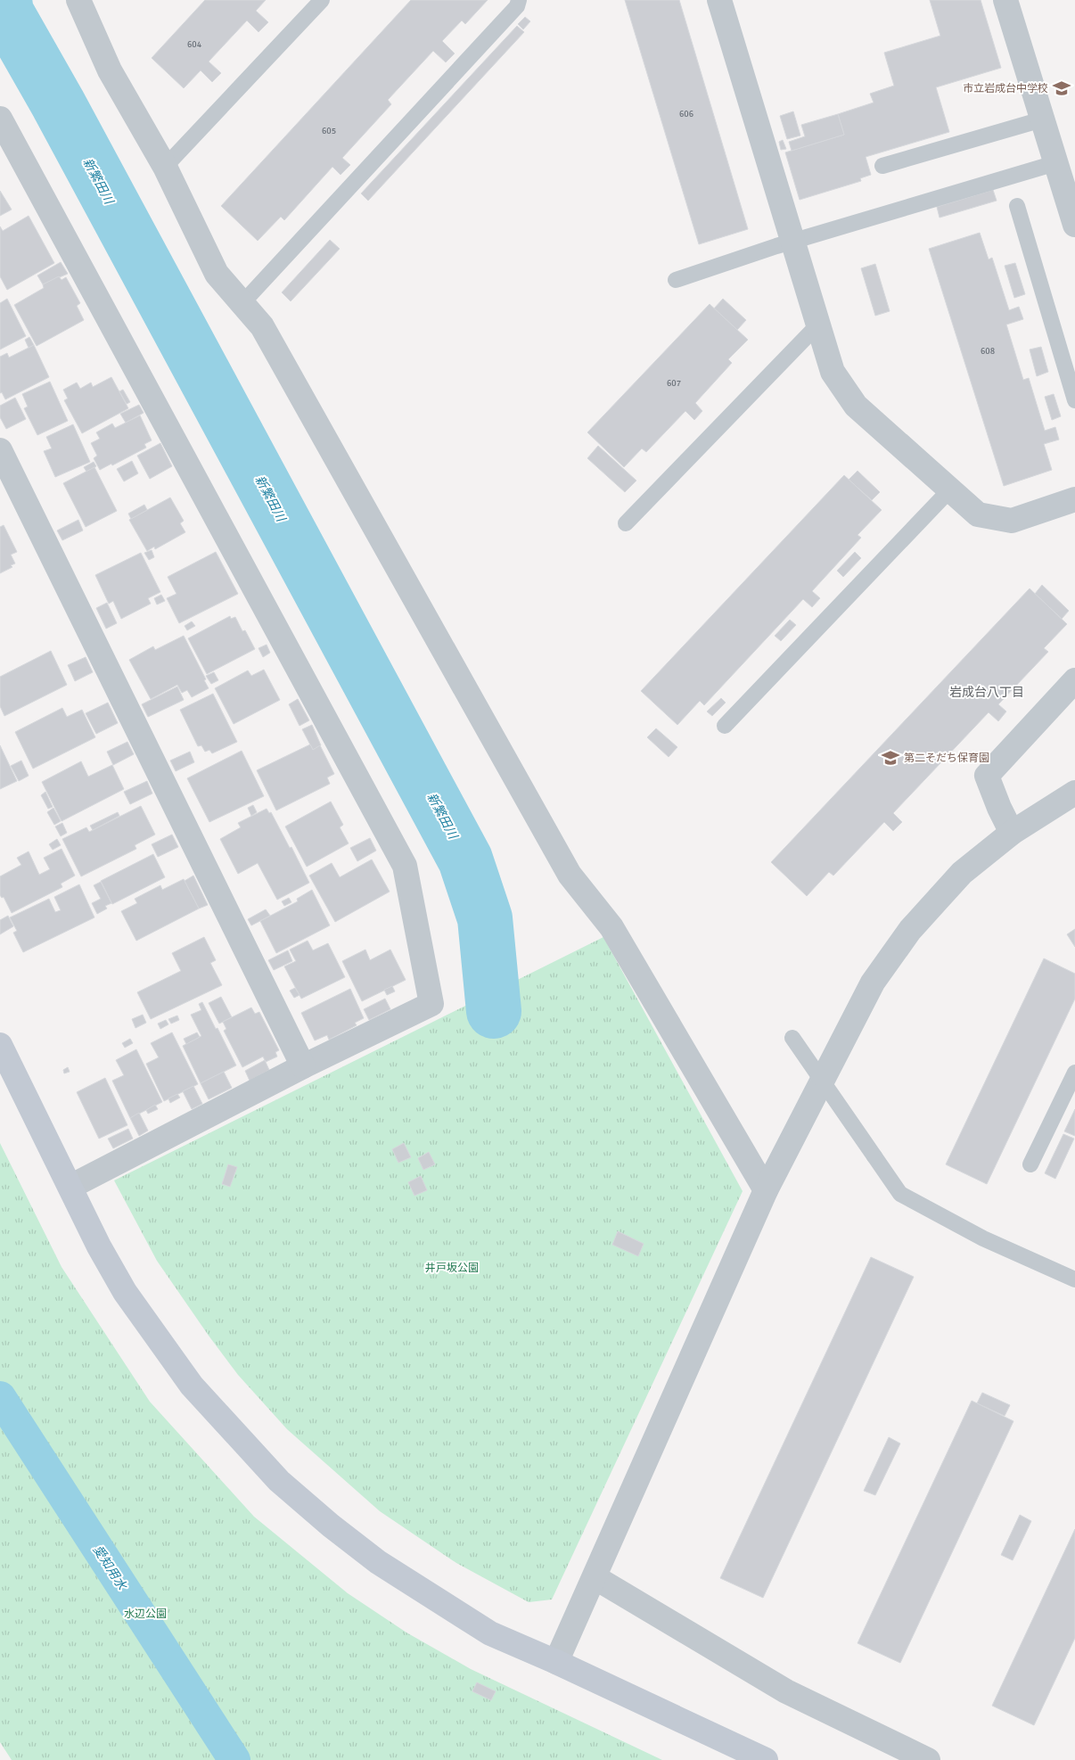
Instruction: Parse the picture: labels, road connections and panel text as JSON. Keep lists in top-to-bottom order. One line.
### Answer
{"districts":["岩成台八丁目"],"water":["新繁田川","愛知用水"],"parks":["井戸坂公園","水辺公園"],"places":{"school or university":["市立岩成台中学校","第二そだち保育園"]},"house_numbers":["604","606","605","608","607"]}
